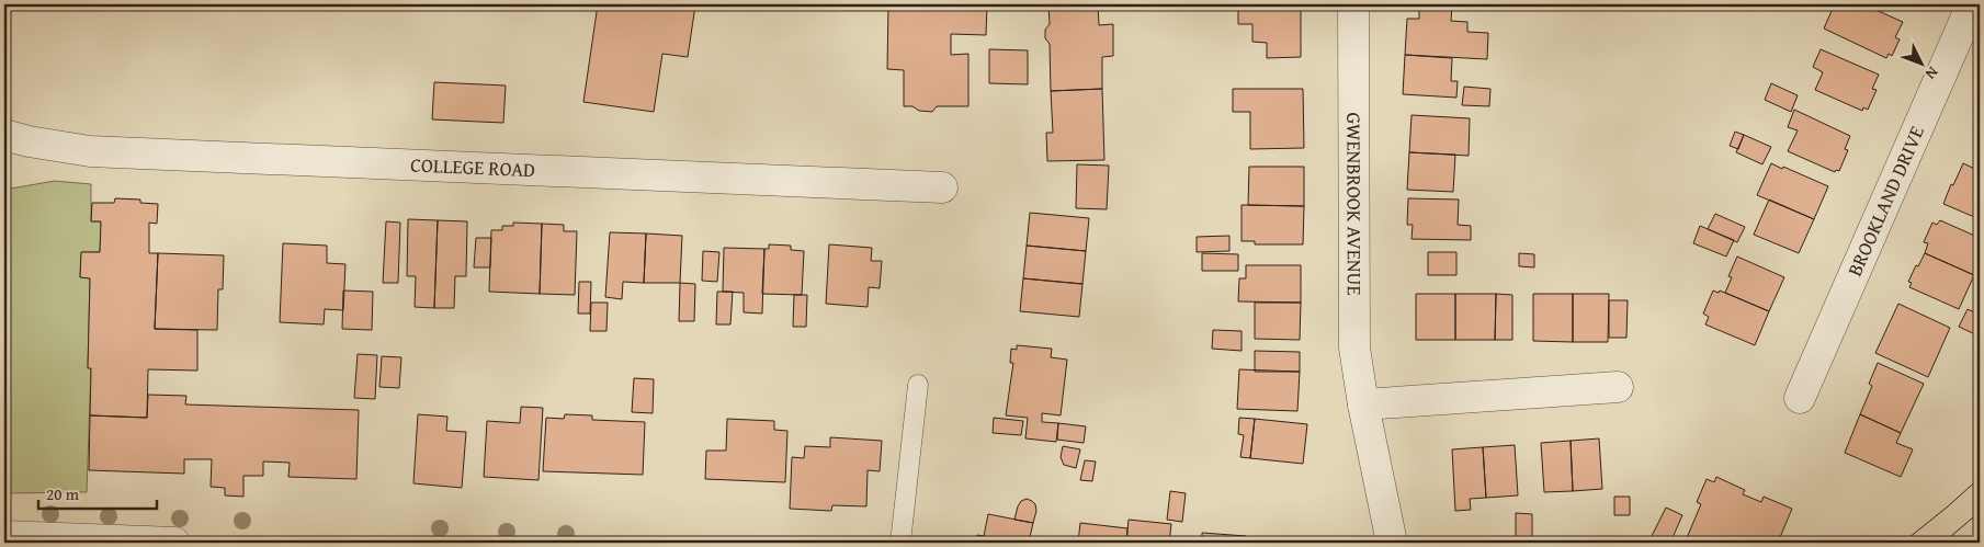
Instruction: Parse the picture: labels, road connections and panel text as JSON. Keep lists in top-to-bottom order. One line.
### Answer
{"streets":{"street":["COLLEGE ROAD","BROOKLAND DRIVE","GWENBROOK AVENUE"]},"scale_bar":"20 m","north":"bottom right"}
